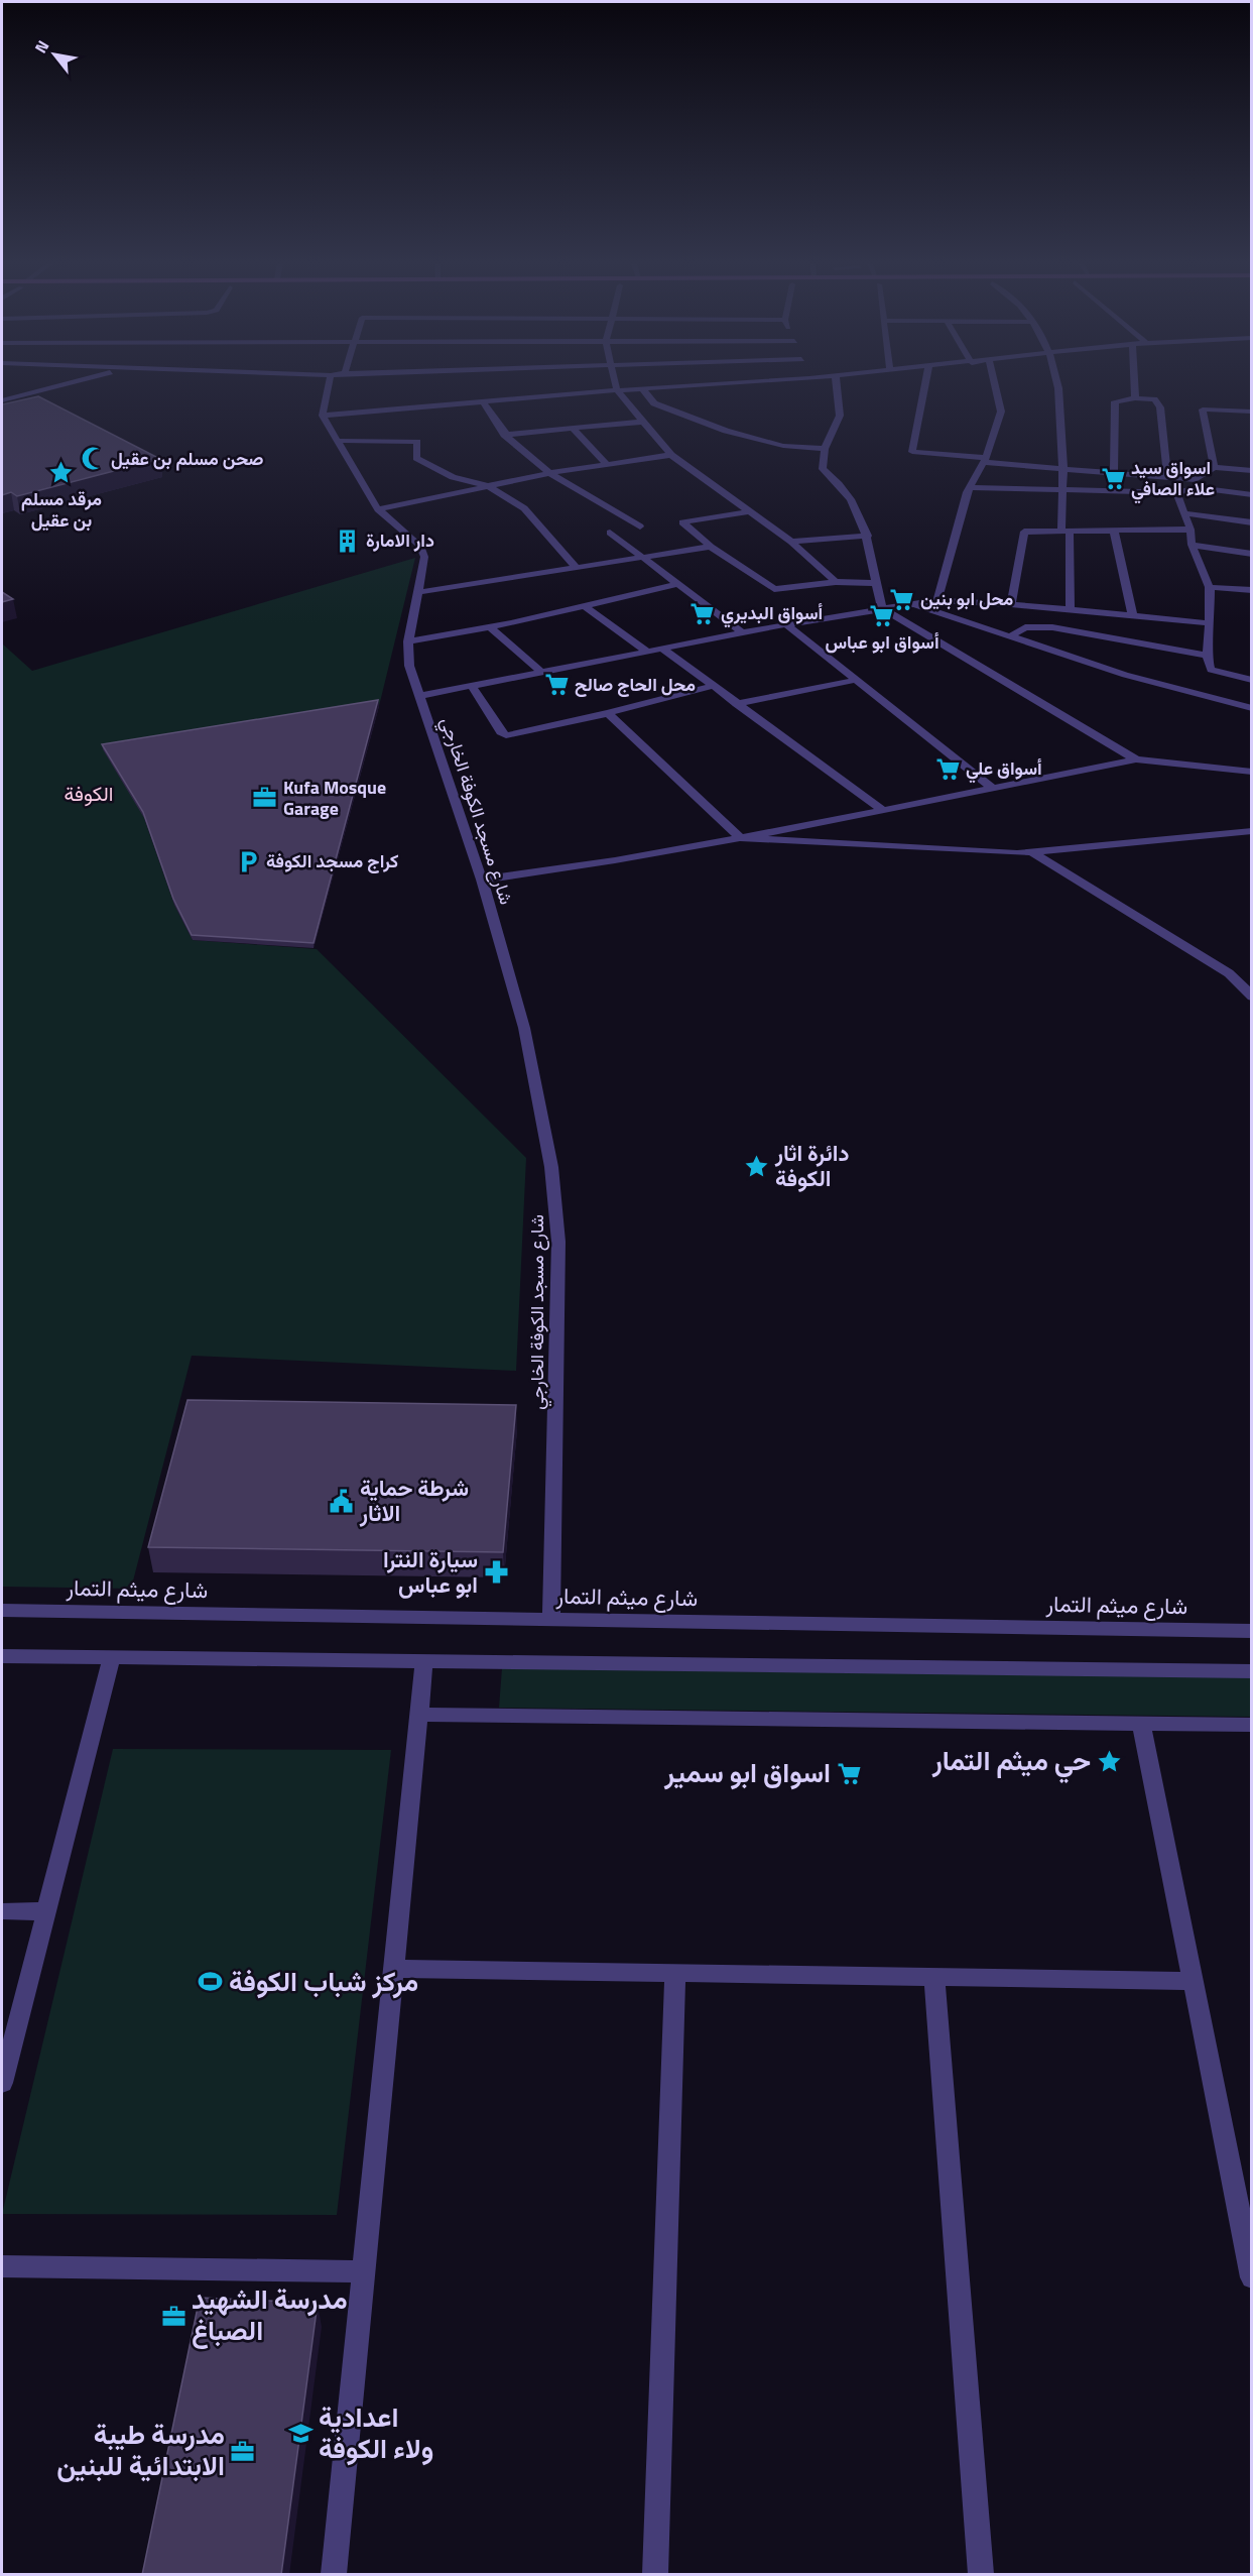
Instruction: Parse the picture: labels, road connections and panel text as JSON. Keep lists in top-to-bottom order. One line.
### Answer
{"streets":{"street":["شارع مسجد الكوفة الخارجي","شارع ميثم التمار"]},"crossings":[["شارع مسجد الكوفة الخارجي","شارع ميثم التمار"]],"districts":["الكوفة"],"places":{"mosque":["صحن مسلم بن عقيل"],"place":["مرقد مسلم بن عقيل","دائرة اثار الكوفة","حي ميثم التمار"],"supermarket":["اسواق سيد علاء الصافي","محل ابو بنين","أسواق البديري","أسواق ابو عباس","محل الحاج صالح","أسواق علي","اسواق ابو سمير"],"building":["دار الامارة"],"office":["Kufa Mosque Garage","مدرسة الشهيد الصباغ","مدرسة طيبة الابتدائية للبنين"],"parking":["كراج مسجد الكوفة"],"public building":["شرطة حماية الاثار"],"pharmacy":["سيارة النترا ابو عباس"],"sports":["مركز شباب الكوفة"],"school or university":["اعدادية ولاء الكوفة"]},"north":"top left"}
